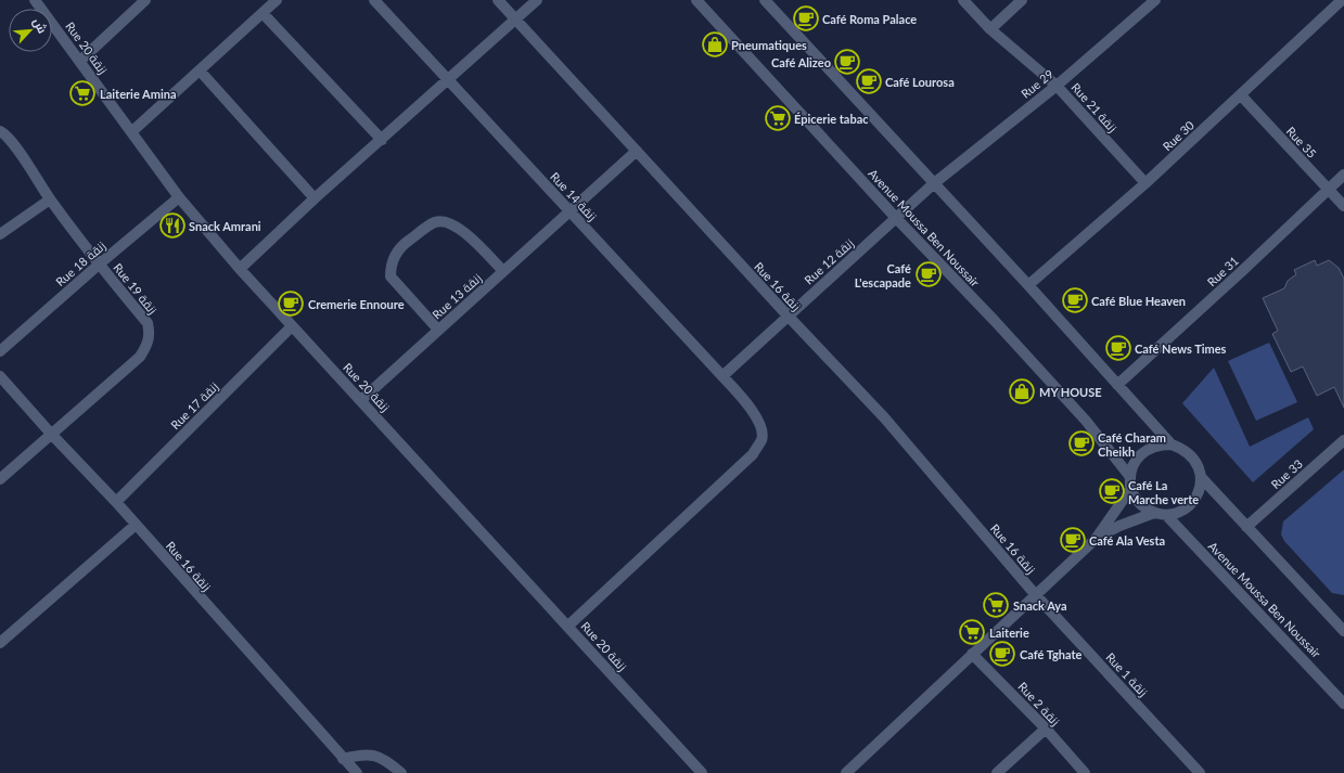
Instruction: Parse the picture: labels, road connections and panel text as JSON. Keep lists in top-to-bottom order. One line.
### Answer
{"streets":{"street":["Rue 20 زنقة","Rue 29","Rue 21 زنقة","Rue 30","Rue 35","Rue 14 زنقة","Avenue Moussa Ben Noussair","Rue 12 زنقة","Rue 18 زنقة","Rue 31","Rue 16 زنقة","Rue 19 زنقة","Rue 13 زنقة","Rue 17 زنقة","Rue 33","Rue 1 زنقة","Rue 2 زنقة"]},"crossings":[["Rue 20 زنقة","Rue 14 زنقة"],["Rue 20 زنقة","Rue 18 زنقة"],["Rue 20 زنقة","Rue 13 زنقة"],["Rue 20 زنقة","Rue 17 زنقة"],["Rue 29","Rue 21 زنقة"],["Rue 29","Rue 12 زنقة"],["Rue 21 زنقة","Rue 30"],["Rue 30","Rue 35"],["Rue 35","Rue 31"],["Rue 14 زنقة","Rue 12 زنقة"],["Rue 14 زنقة","Rue 13 زنقة"],["Avenue Moussa Ben Noussair","Rue 12 زنقة"],["Rue 12 زنقة","Rue 16 زنقة"],["Rue 18 زنقة","Rue 19 زنقة"],["Rue 16 زنقة","Rue 19 زنقة"],["Rue 16 زنقة","Rue 13 زنقة"],["Rue 16 زنقة","Rue 17 زنقة"],["Rue 16 زنقة","Rue 1 زنقة"]],"places":{"cafe":["Café Roma Palace","Café Alizeo","Café Lourosa","Café L'escapade","Café Blue Heaven","Cremerie Ennoure","Café News Times","Café Charam Cheikh","Café La Marche verte","Café Ala Vesta","Café Tghate"],"shop":["Pneumatiques","MY HOUSE"],"supermarket":["Laiterie Amina","Épicerie tabac","Snack Aya","Laiterie"],"restaurant":["Snack Amrani"]},"north":"top right"}
